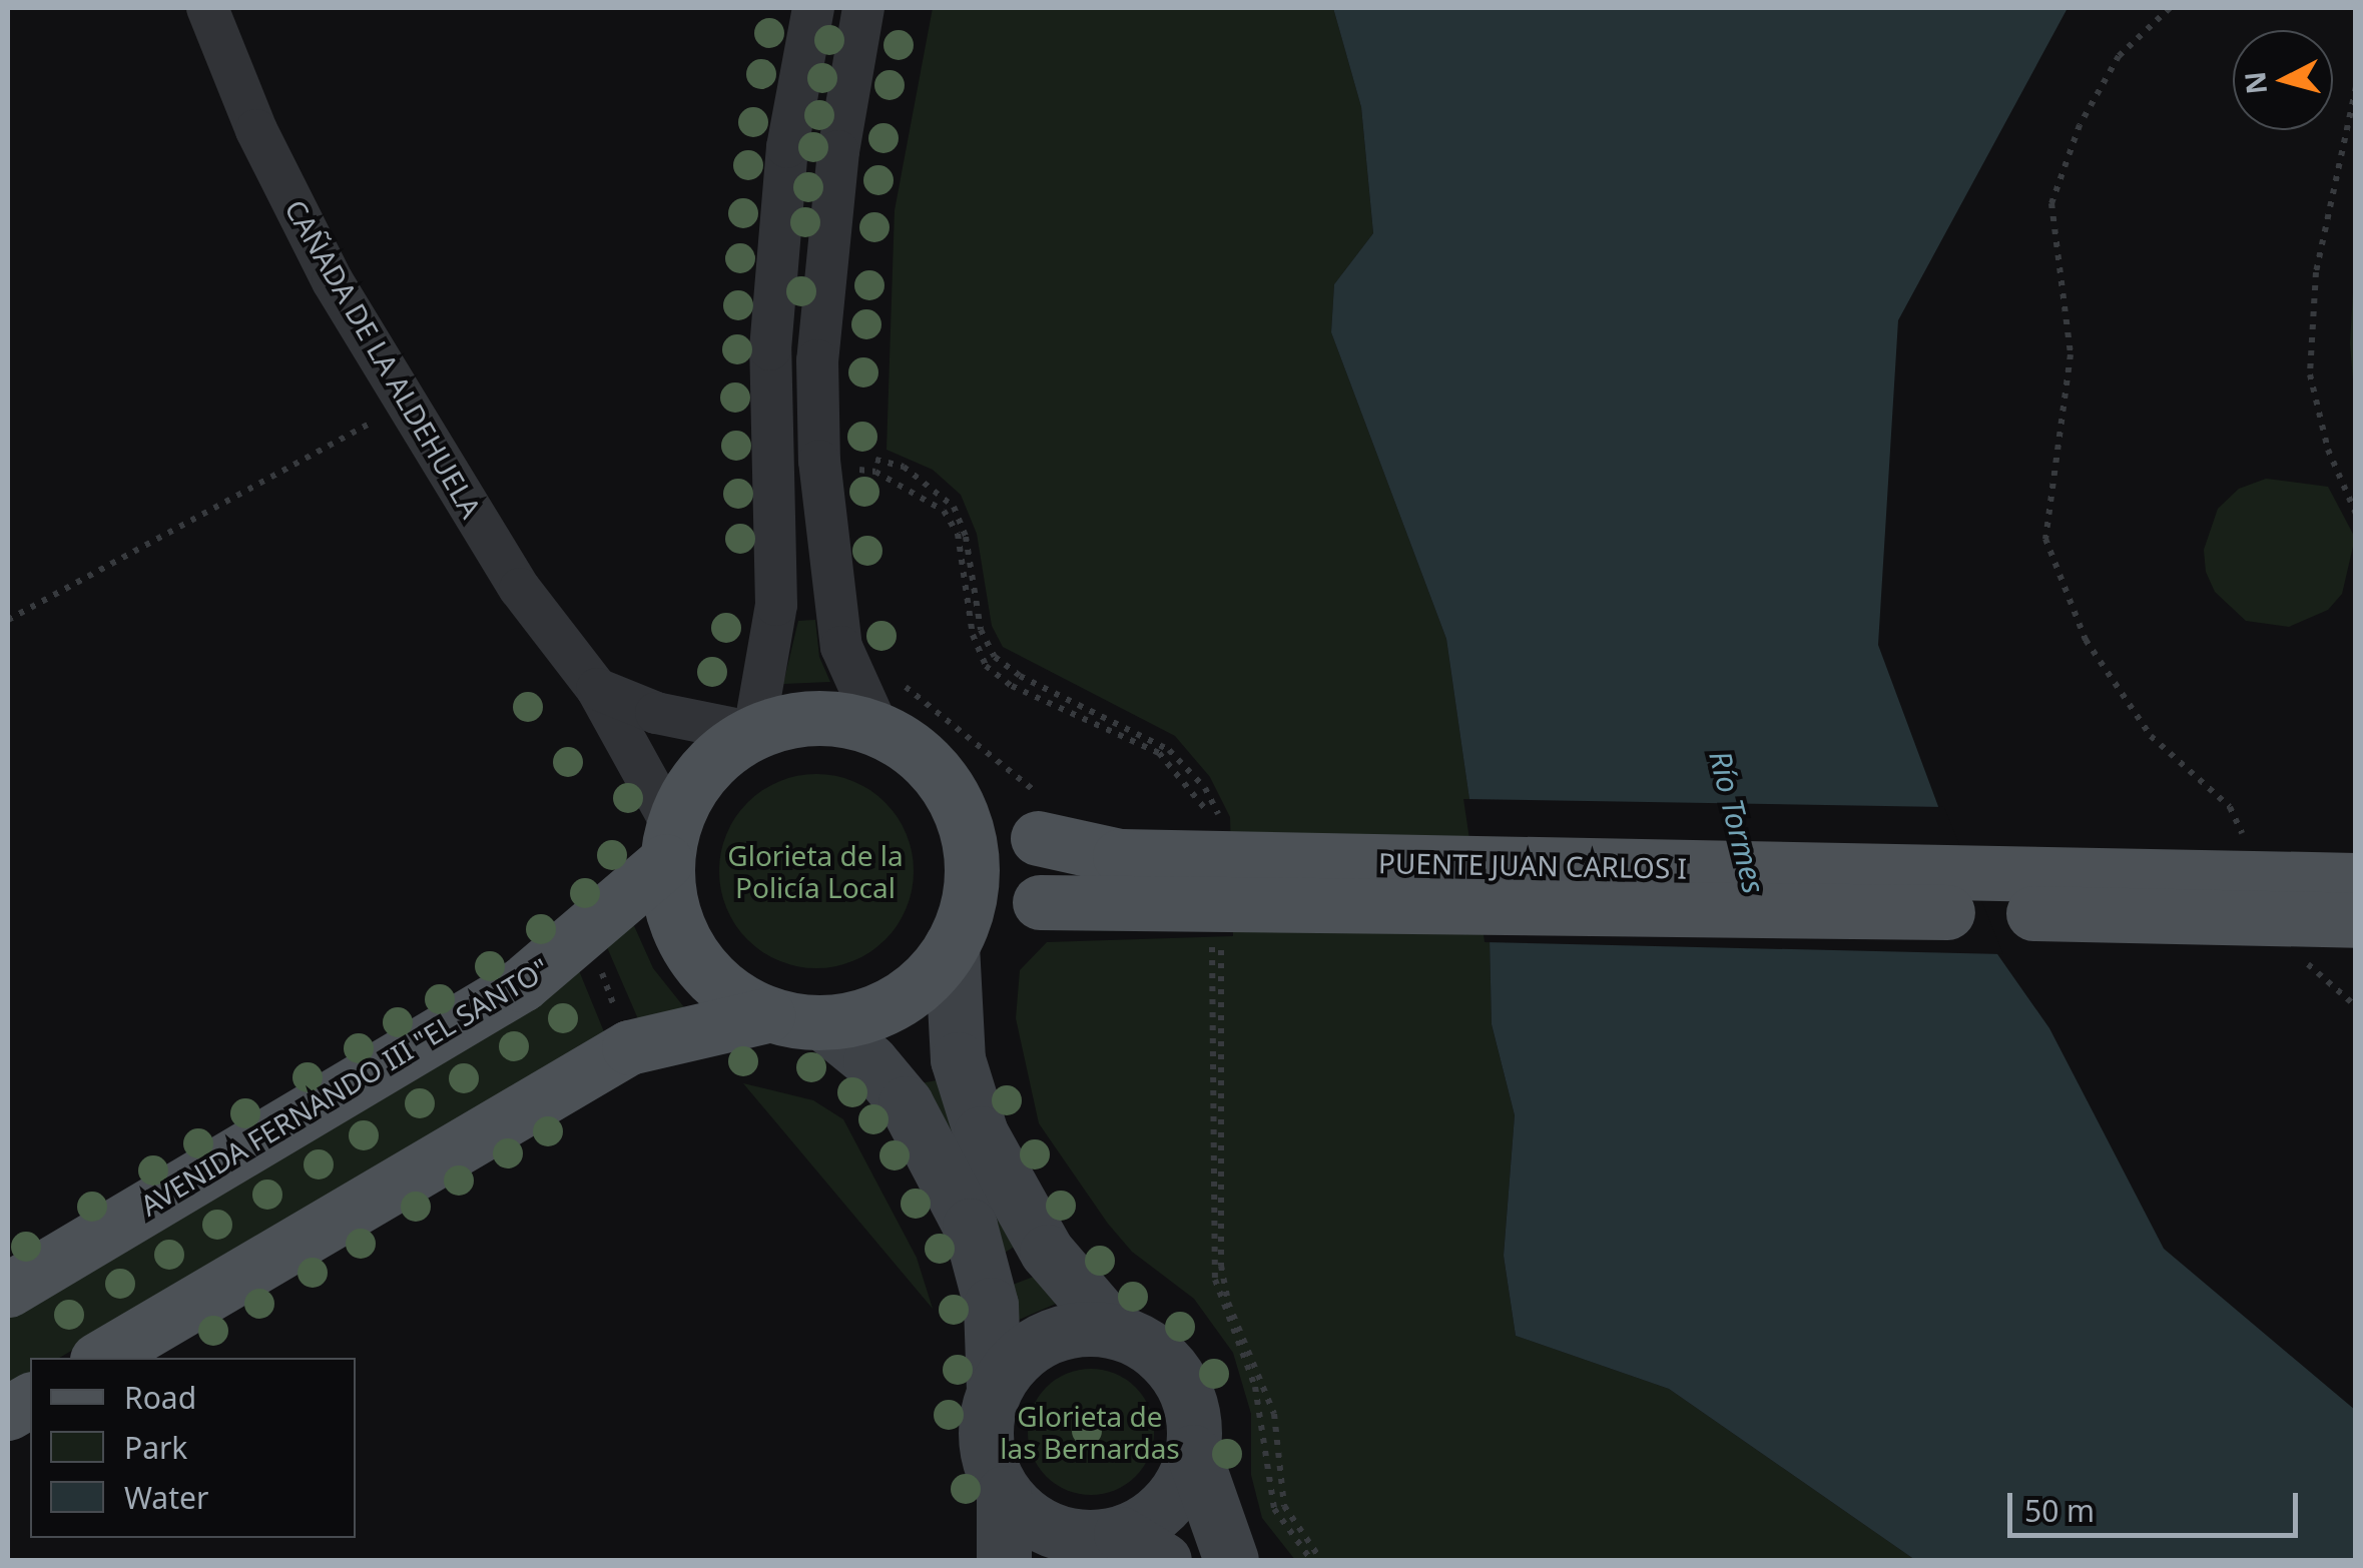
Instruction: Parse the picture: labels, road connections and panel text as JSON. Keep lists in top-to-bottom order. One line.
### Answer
{"streets":{"main road":["PUENTE JUAN CARLOS I","AVENIDA FERNANDO III \"EL SANTO\""],"street":["CAÑADA DE LA ALDEHUELA"]},"crossings":[["CAÑADA DE LA ALDEHUELA","PUENTE JUAN CARLOS I"],["CAÑADA DE LA ALDEHUELA","AVENIDA FERNANDO III \"EL SANTO\""],["PUENTE JUAN CARLOS I","AVENIDA FERNANDO III \"EL SANTO\""]],"water":["Río Tormes"],"parks":["Glorieta de la Policía Local","Glorieta de las Bernardas"],"legend":["Road","Park","Water"],"scale_bar":"50 m","north":"left"}
